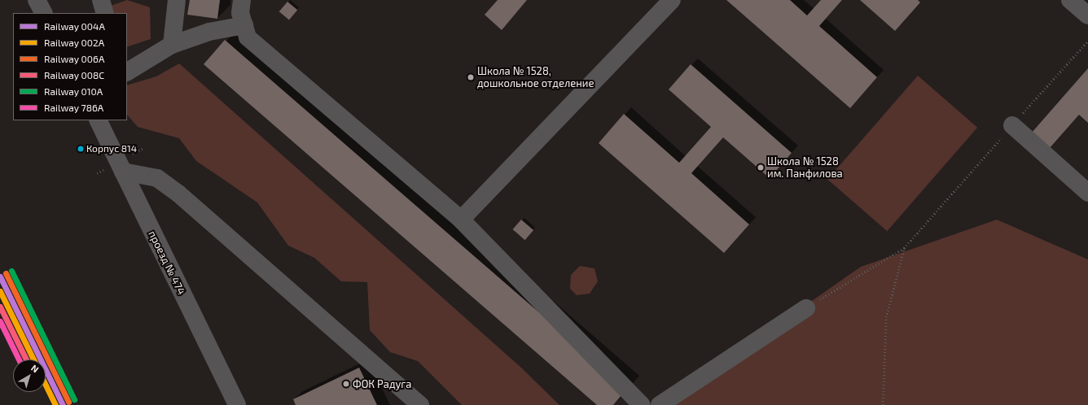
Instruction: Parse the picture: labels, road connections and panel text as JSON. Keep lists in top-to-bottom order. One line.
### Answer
{"streets":{"street":["проезд № 474"]},"places":["Школа № 1528, дошкольное отделение","Корпус 814","Школа № 1528 им. Панфилова","ФОК Радуга"],"lines":["rail line 010А","rail line 006А","rail line 004А","rail line 002А","rail line 008С","rail line 786А"],"legend":["Railway 004А","Railway 002А","Railway 006А","Railway 008С","Railway 010А","Railway 786А"],"north":"top right"}
